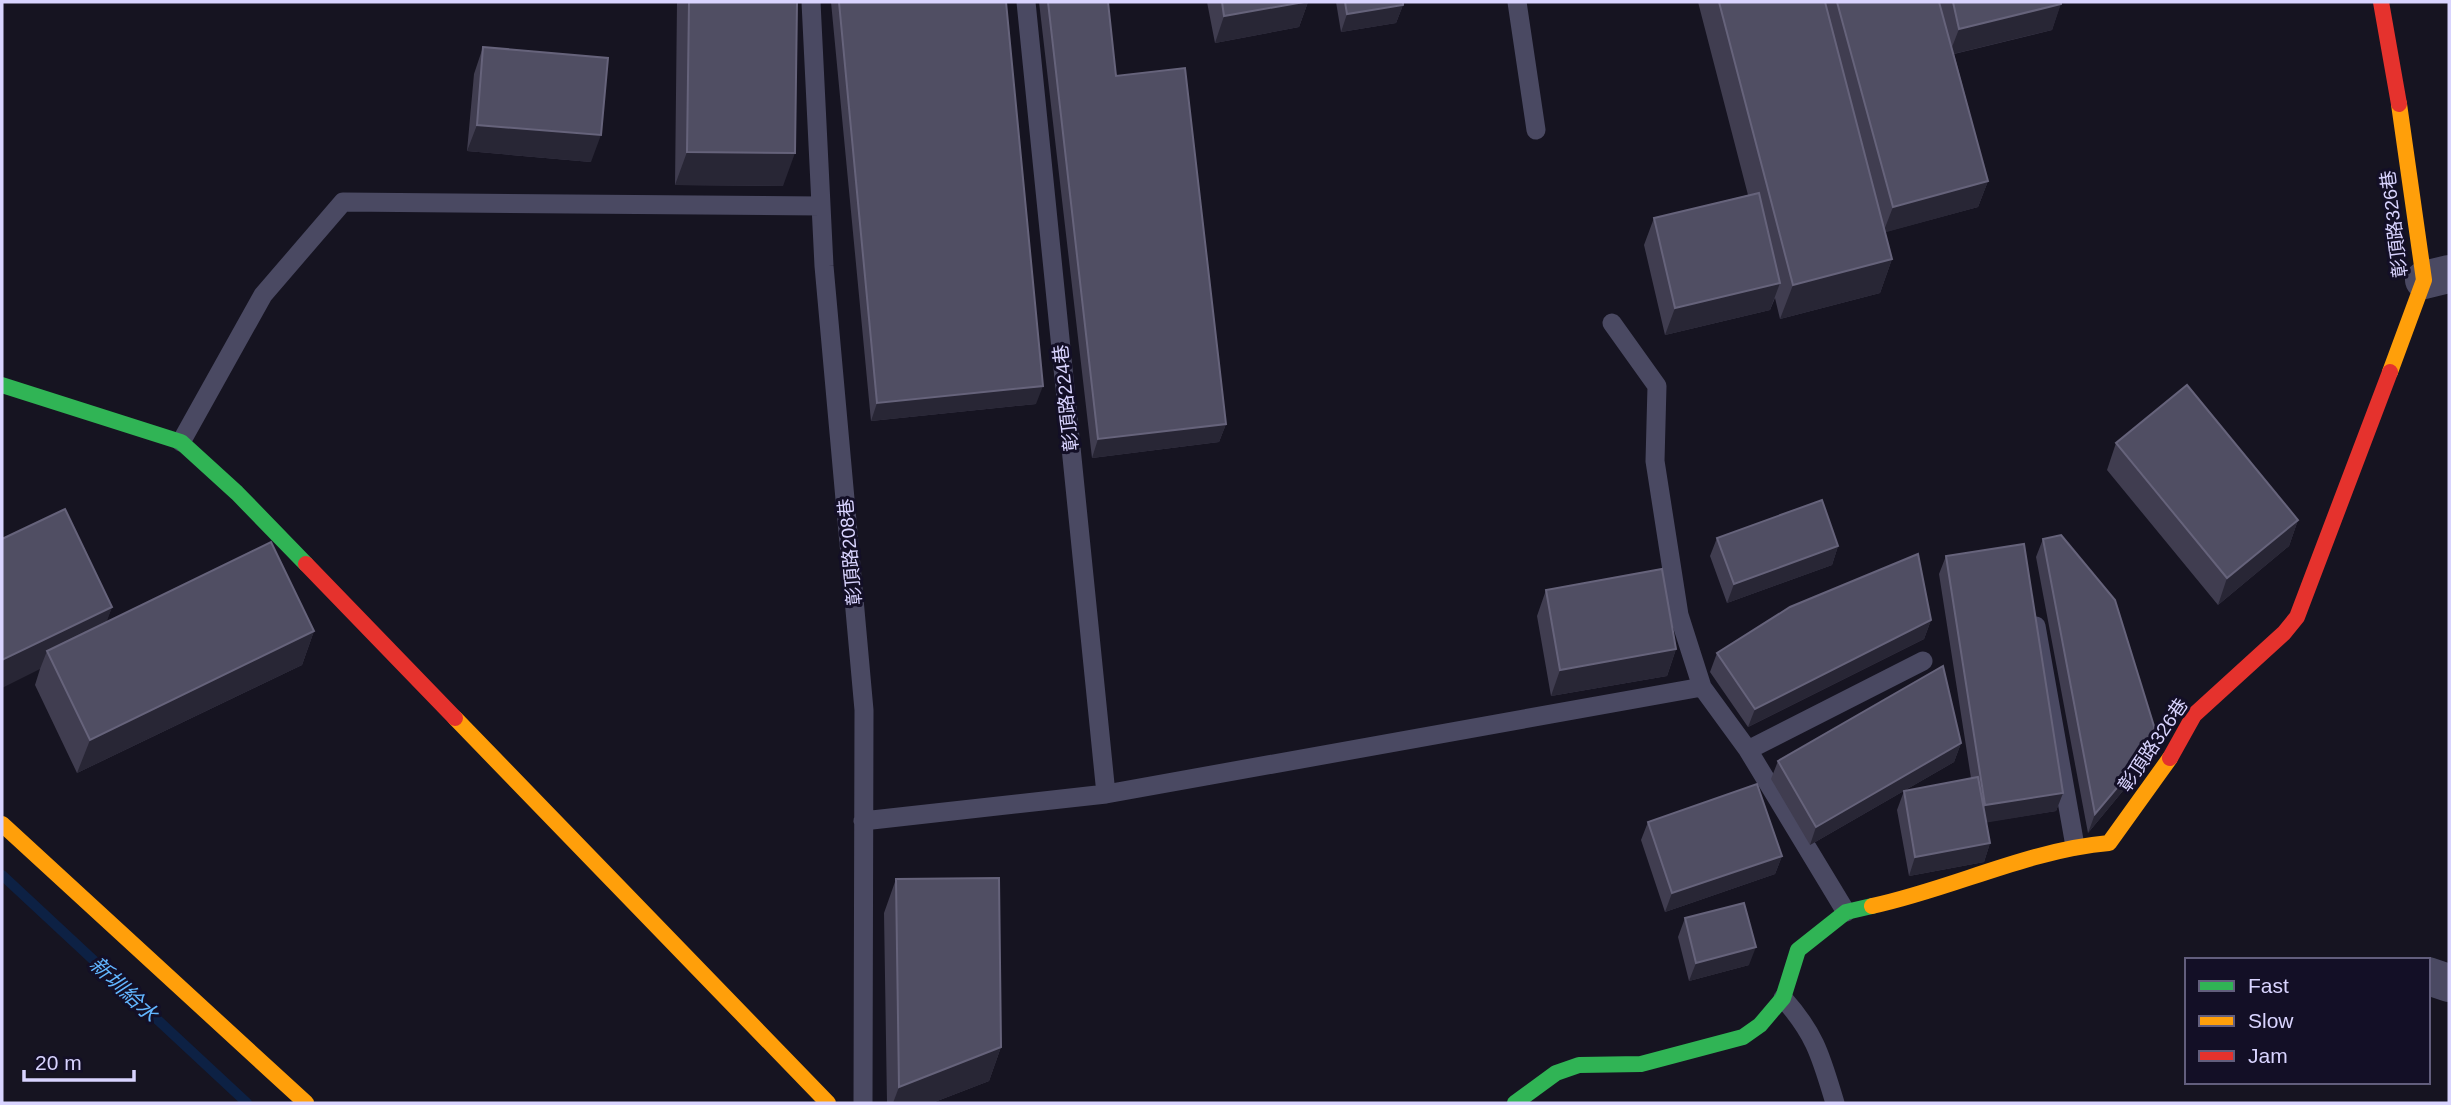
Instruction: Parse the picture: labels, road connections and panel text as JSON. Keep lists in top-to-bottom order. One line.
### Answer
{"streets":{"street":["彰頂路326巷"],"lane":["彰頂路224巷","彰頂路208巷"]},"water":["新圳給水"],"legend":["Fast","Slow","Jam"],"scale_bar":"20 m"}
